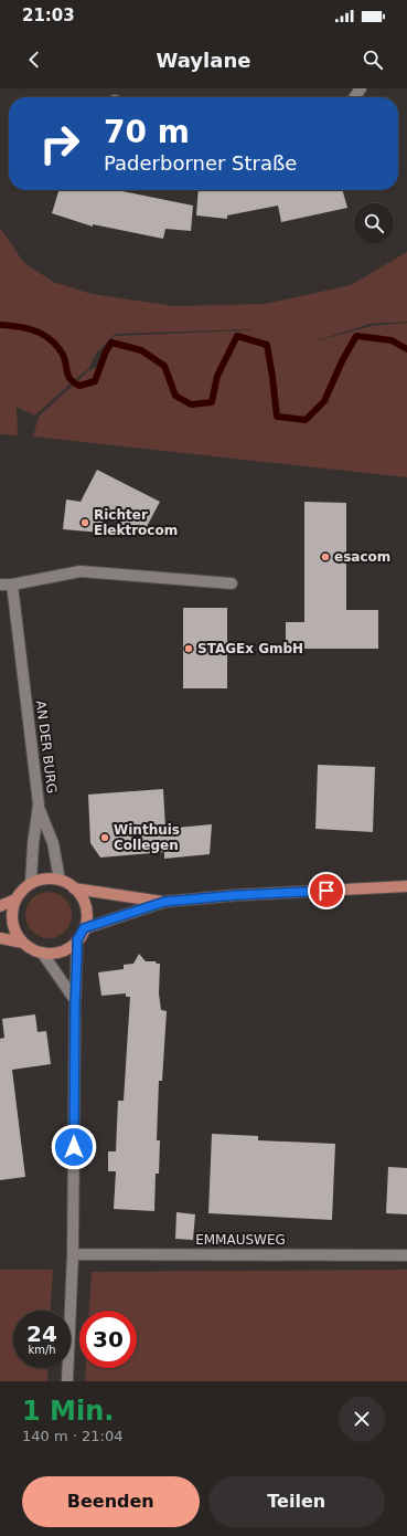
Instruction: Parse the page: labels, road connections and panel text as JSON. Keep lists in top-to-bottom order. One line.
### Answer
{"streets":{"street":["AN DER BURG","EMMAUSWEG"]},"places":["Richter Elektrocom","esacom","STAGEx GmbH","Winthuis Collegen"],"page":{"status":"21:03","header":"Waylane","turn":["70 m","Paderborner Straße"],"speed":"24 km/h","limit":"30","heading":["1 Min.","140 m · 21:04"],"buttons":["Beenden","Teilen"]}}
